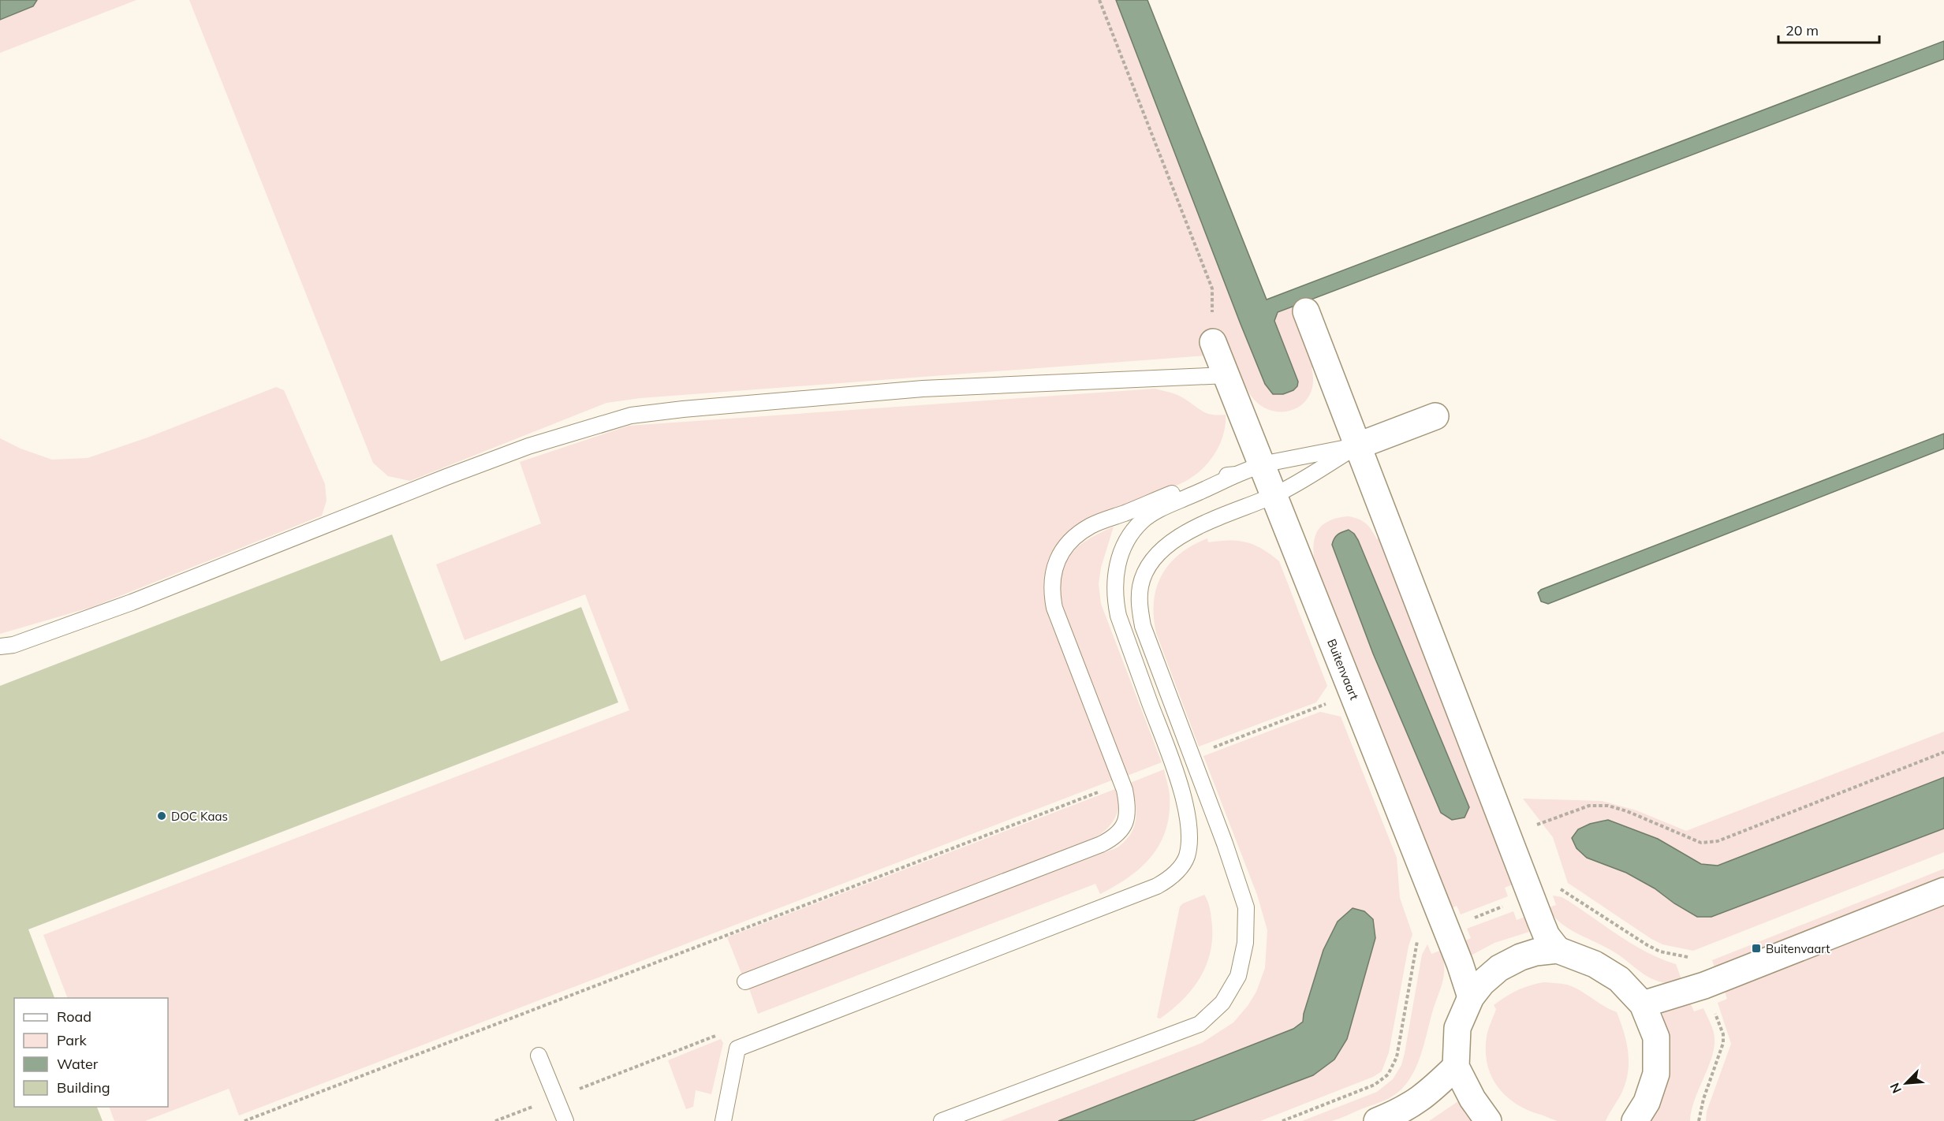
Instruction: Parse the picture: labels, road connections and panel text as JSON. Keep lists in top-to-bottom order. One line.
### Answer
{"streets":{"street":["Buitenvaart"]},"places":{"other":["DOC Kaas"],"transit":["Buitenvaart"]},"legend":["Road","Park","Water","Building"],"scale_bar":"20 m","north":"bottom left"}
